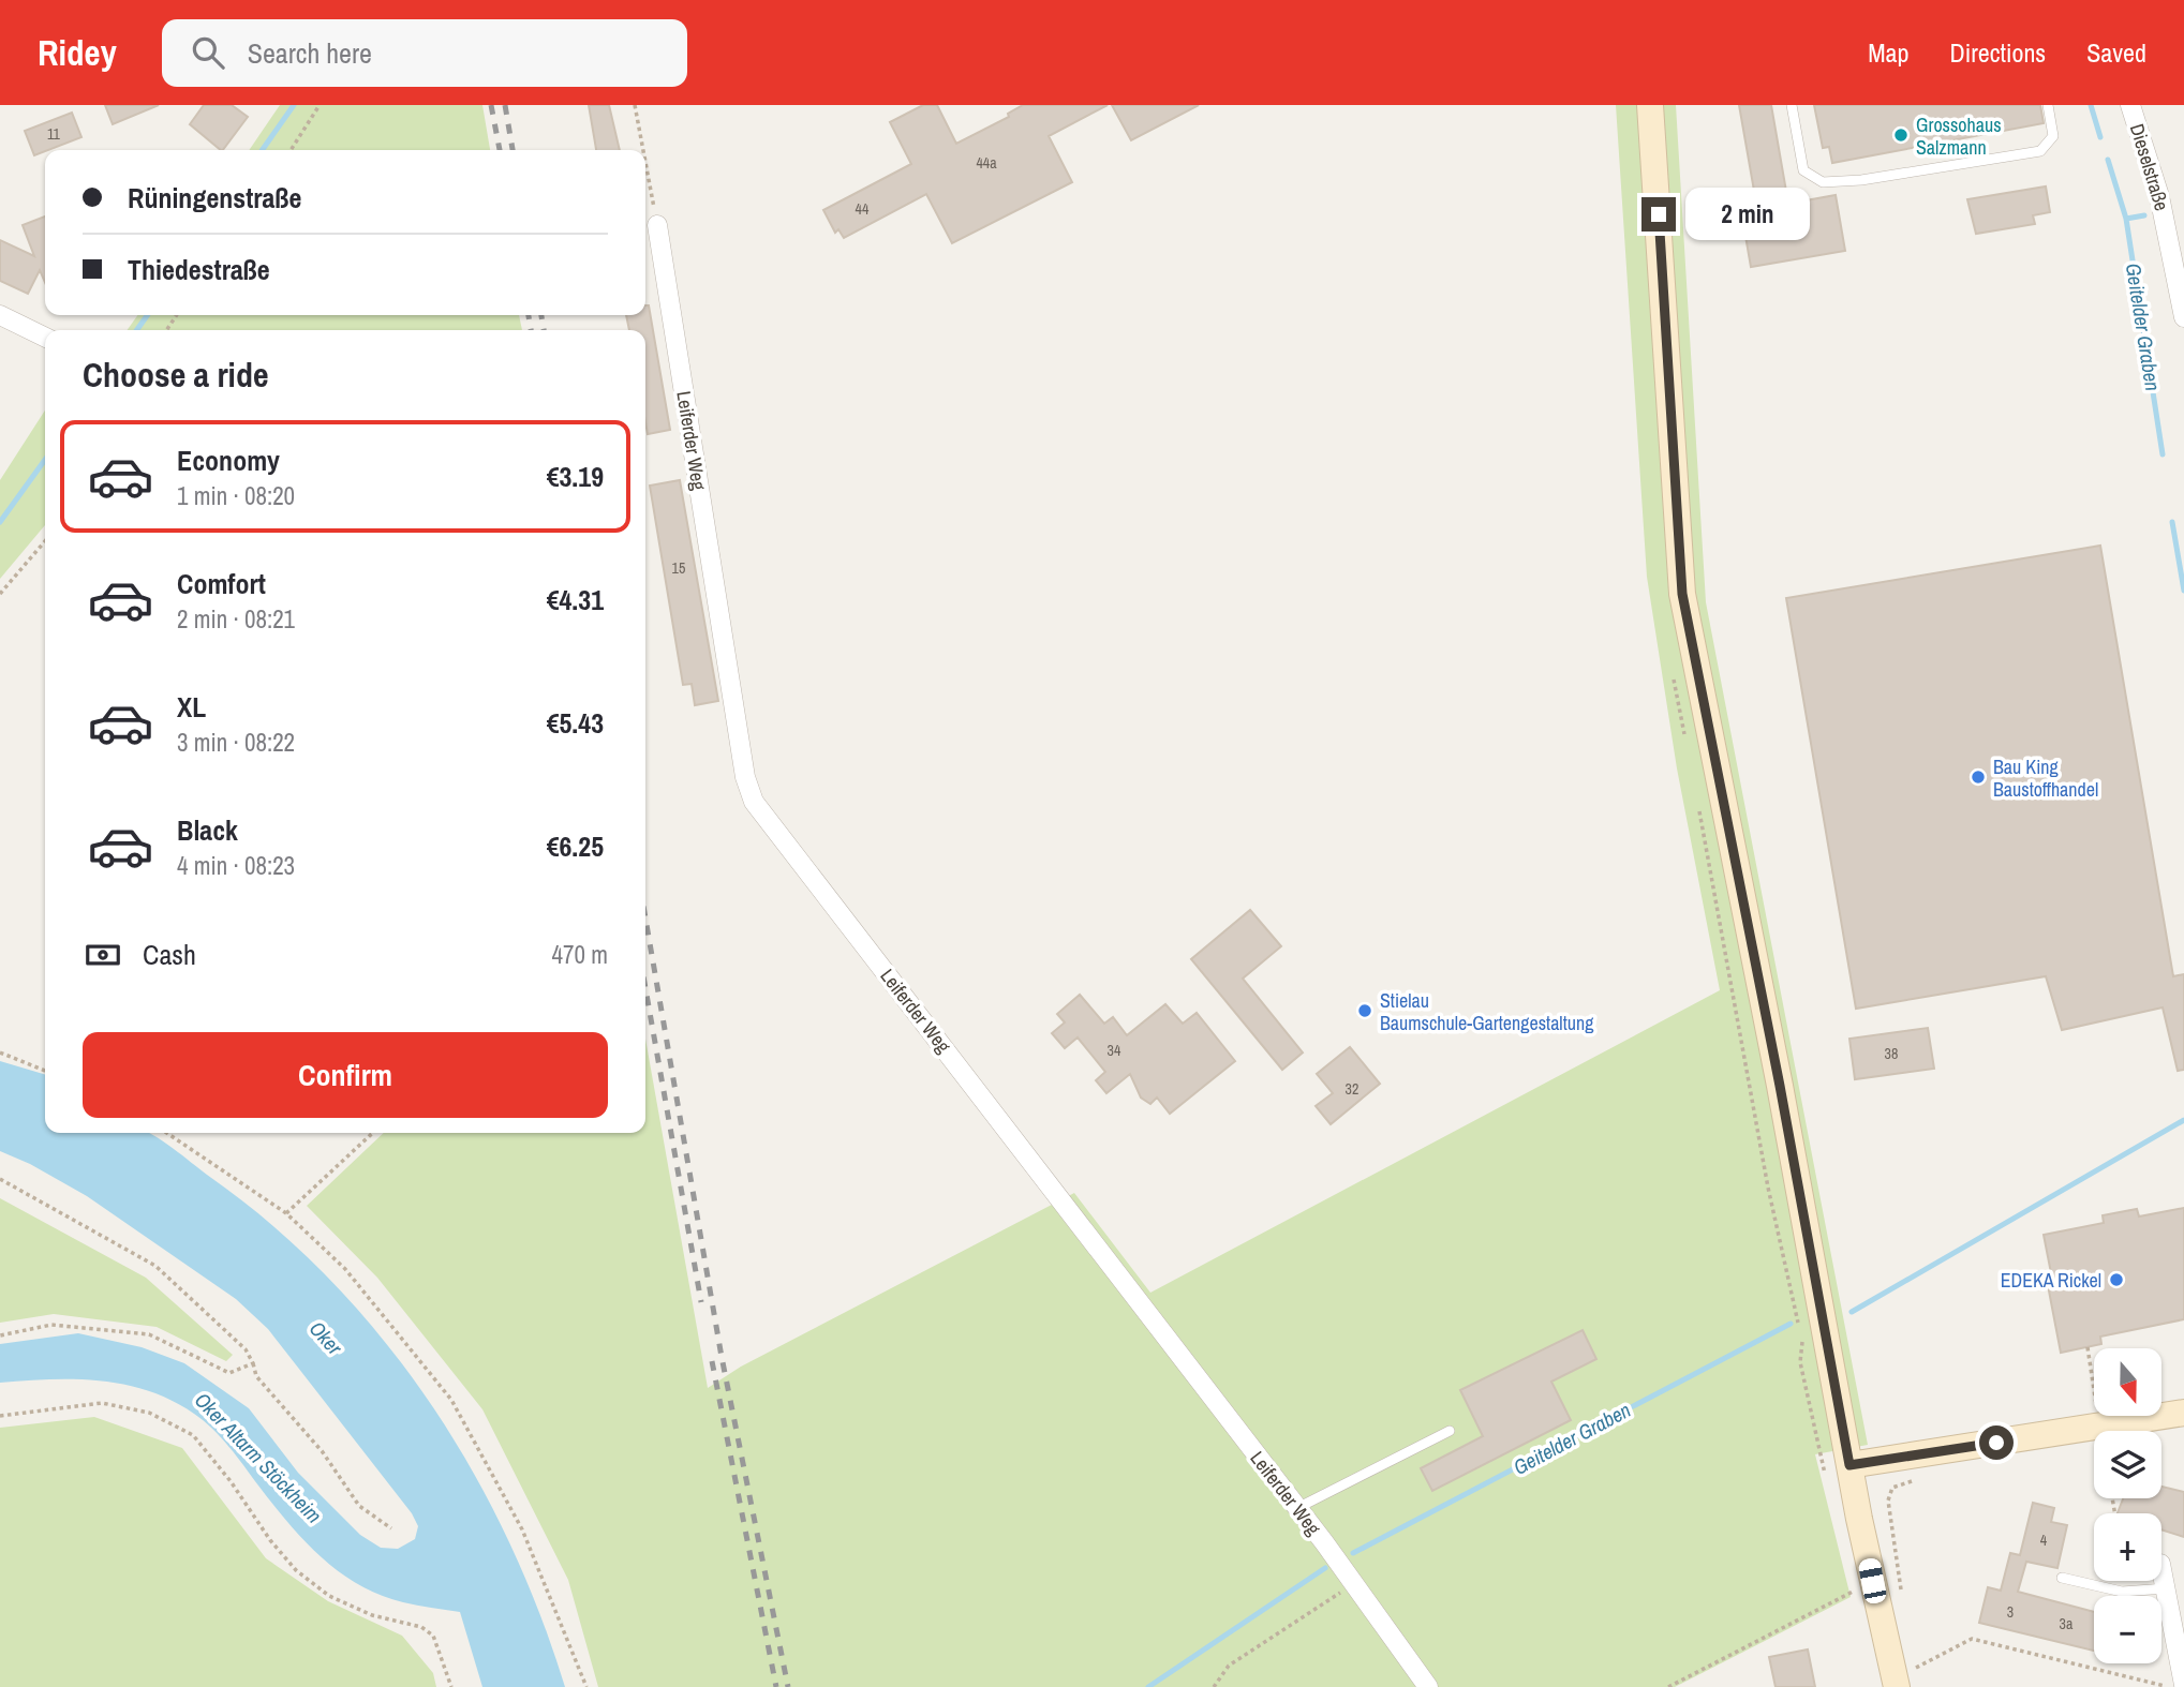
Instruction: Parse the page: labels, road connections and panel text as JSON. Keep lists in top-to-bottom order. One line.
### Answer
{"streets":{"street":["Dieselstraße","Leiferder Weg"]},"water":["Geitelder Graben","Oker","Oker Altarm Stöckheim"],"places":["Grossohaus Salzmann","Bau King Baustoffhandel","Stielau Baumschule-Gartengestaltung","EDEKA Rickel"],"house_numbers":["11","44a","44","15","34","38","32","4","3","3a"],"north":"bottom","page":{"header":"Ridey","search":"Search here","nav":["Map","Directions","Saved"],"banner":["Rüningenstraße","Thiedestraße"],"bubble":"2 min","heading":"Choose a ride","list":[{"name":"Economy","note":"1 min · 08:20","value":"€3.19"},{"name":"Comfort","note":"2 min · 08:21","value":"€4.31"},{"name":"XL","note":"3 min · 08:22","value":"€5.43"},{"name":"Black","note":"4 min · 08:23","value":"€6.25"}],"pay":["Cash","470 m"],"buttons":"Confirm","map_buttons":["+","−"]}}
